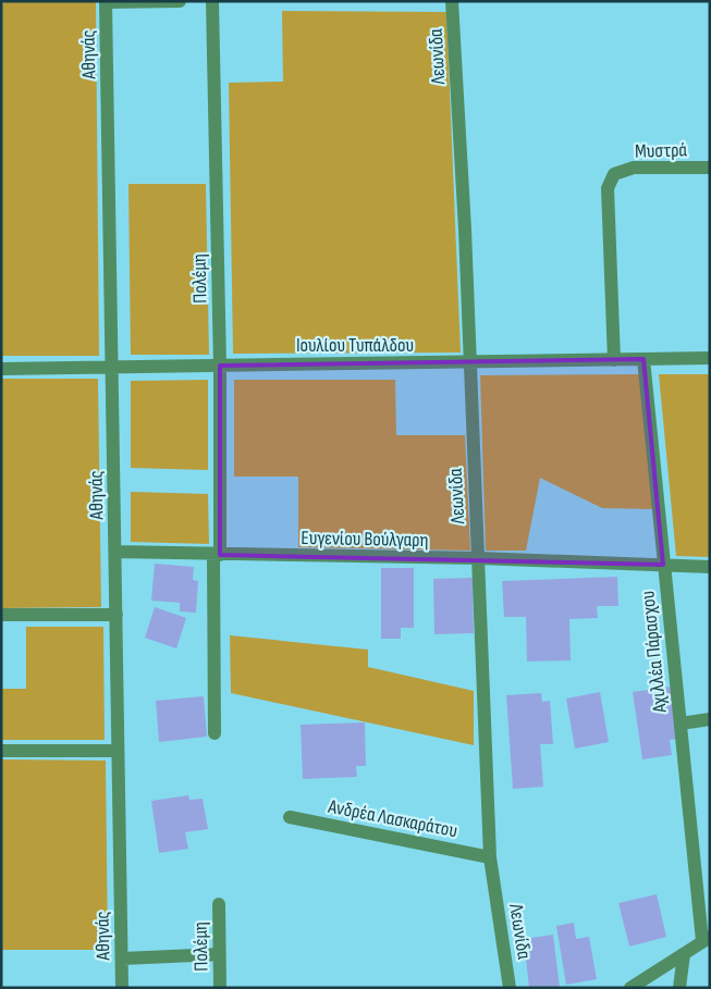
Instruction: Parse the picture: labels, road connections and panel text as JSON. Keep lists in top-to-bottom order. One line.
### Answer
{"streets":{"street":["Αθηνάς","Λεωνίδα","Μυστρά","Πολέμη","Ιουλίου Τυπάλδου","Ευγενίου Βούλγαρη","Αχιλλέα Πάρασχου","Ανδρέα Λασκαράτου"]},"crossings":[["Αθηνάς","Ιουλίου Τυπάλδου"],["Αθηνάς","Ευγενίου Βούλγαρη"],["Λεωνίδα","Ιουλίου Τυπάλδου"],["Λεωνίδα","Ευγενίου Βούλγαρη"],["Λεωνίδα","Ανδρέα Λασκαράτου"],["Μυστρά","Ιουλίου Τυπάλδου"],["Πολέμη","Ιουλίου Τυπάλδου"],["Πολέμη","Ευγενίου Βούλγαρη"],["Ιουλίου Τυπάλδου","Αχιλλέα Πάρασχου"],["Ευγενίου Βούλγαρη","Αχιλλέα Πάρασχου"]]}
